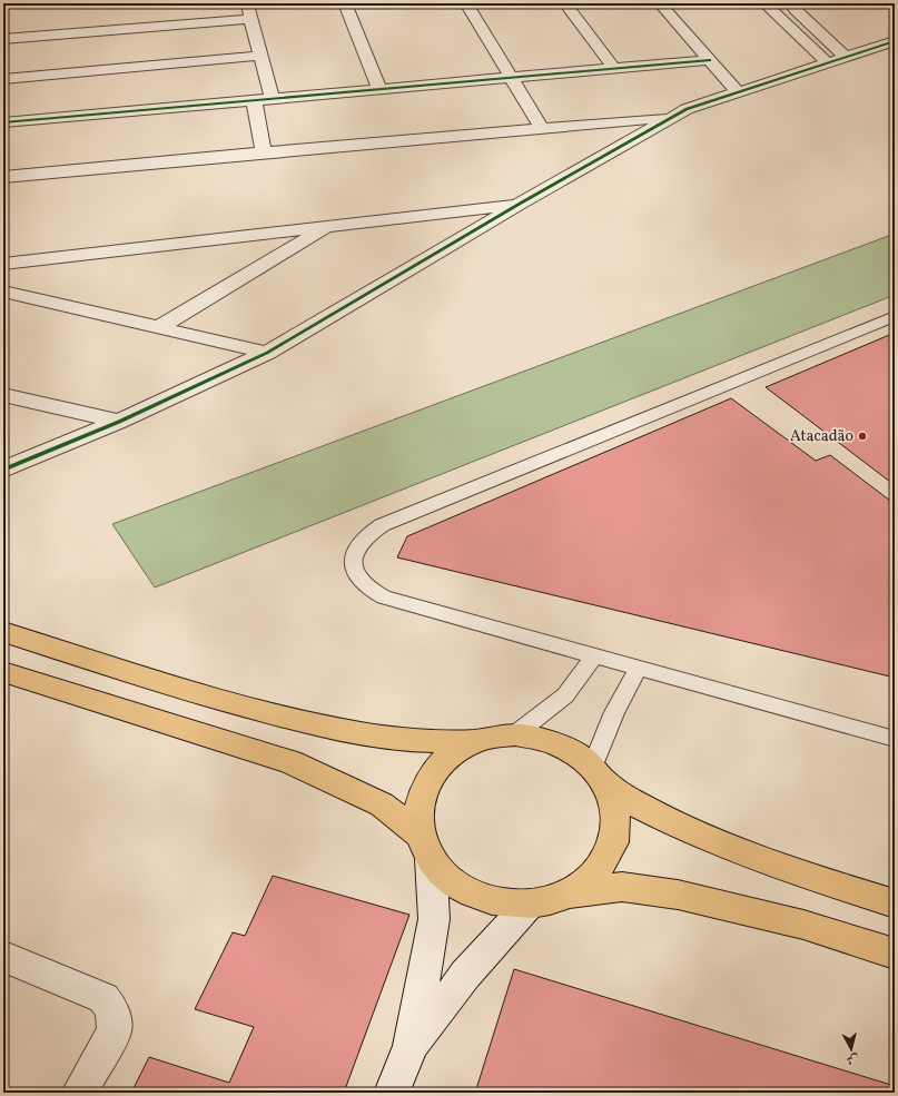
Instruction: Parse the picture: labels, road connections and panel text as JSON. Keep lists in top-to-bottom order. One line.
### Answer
{"places":["Atacadão"],"north":"bottom"}
